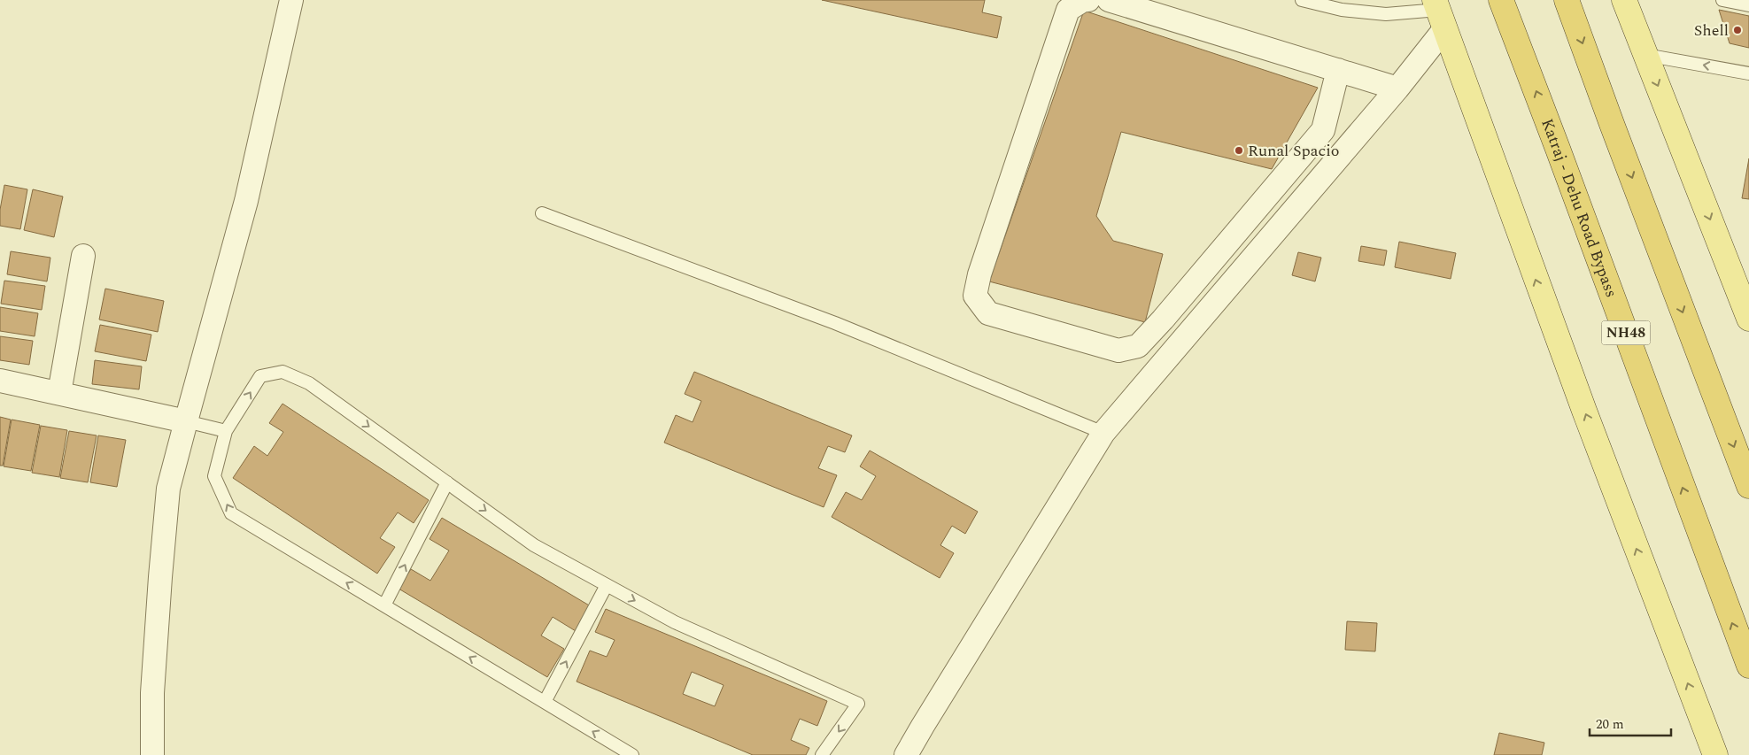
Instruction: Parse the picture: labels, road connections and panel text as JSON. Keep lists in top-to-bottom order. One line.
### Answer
{"streets":{"highway":["Katraj - Dehu Road Bypass","NH48"]},"places":["Shell","Runal Spacio"],"scale_bar":"20 m"}
